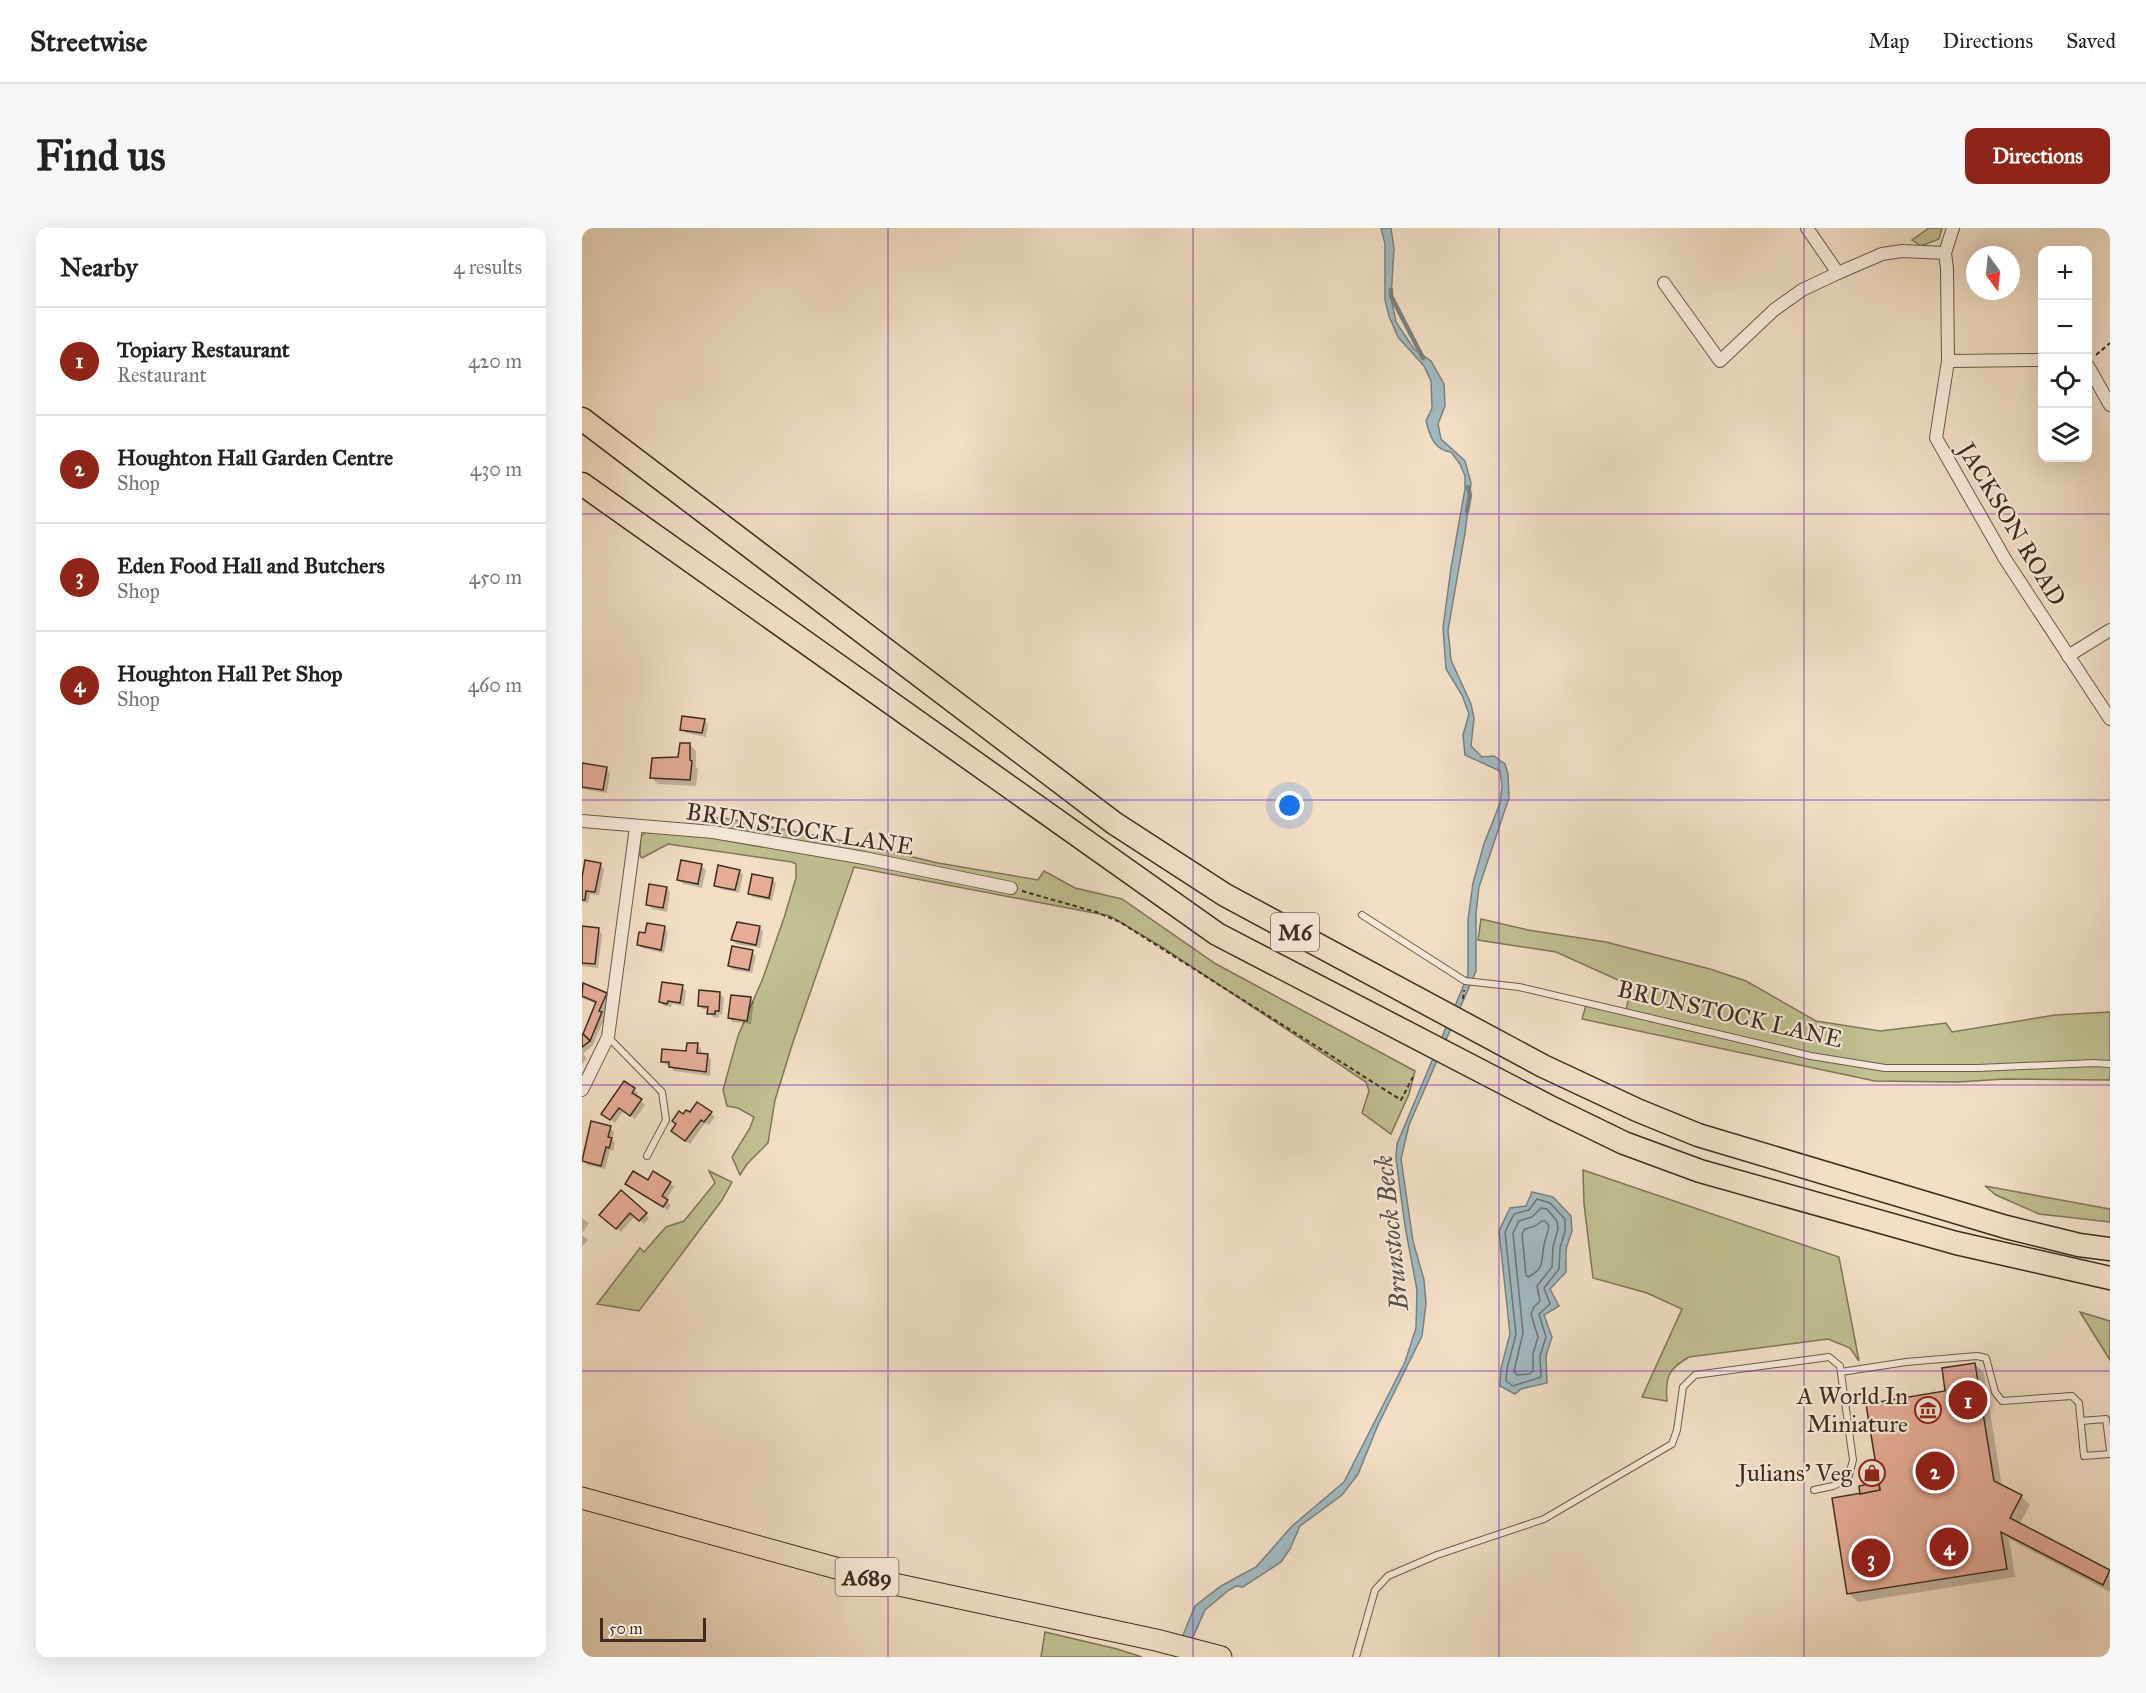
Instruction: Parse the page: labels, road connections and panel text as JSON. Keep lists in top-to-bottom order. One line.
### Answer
{"streets":{"highway":["M6","A689"],"street":["JACKSON ROAD","BRUNSTOCK LANE"]},"water":["Brunstock Beck"],"places":{"museum":["A World In Miniature"],"shop":["Julians' Veg"]},"scale_bar":"50 m","north":"bottom","page":{"header":"Streetwise","nav":["Map","Directions","Saved"],"buttons":"Directions","title":"Find us","heading":["Nearby","4 results"],"map_buttons":["+","−"],"list":[{"mark":"1","name":"Topiary Restaurant","note":"Restaurant","value":"420 m"},{"mark":"2","name":"Houghton Hall Garden Centre","note":"Shop","value":"430 m"},{"mark":"3","name":"Eden Food Hall and Butchers","note":"Shop","value":"450 m"},{"mark":"4","name":"Houghton Hall Pet Shop","note":"Shop","value":"460 m"}],"pins":["1","2","4","3"],"scale":"50 m"}}
